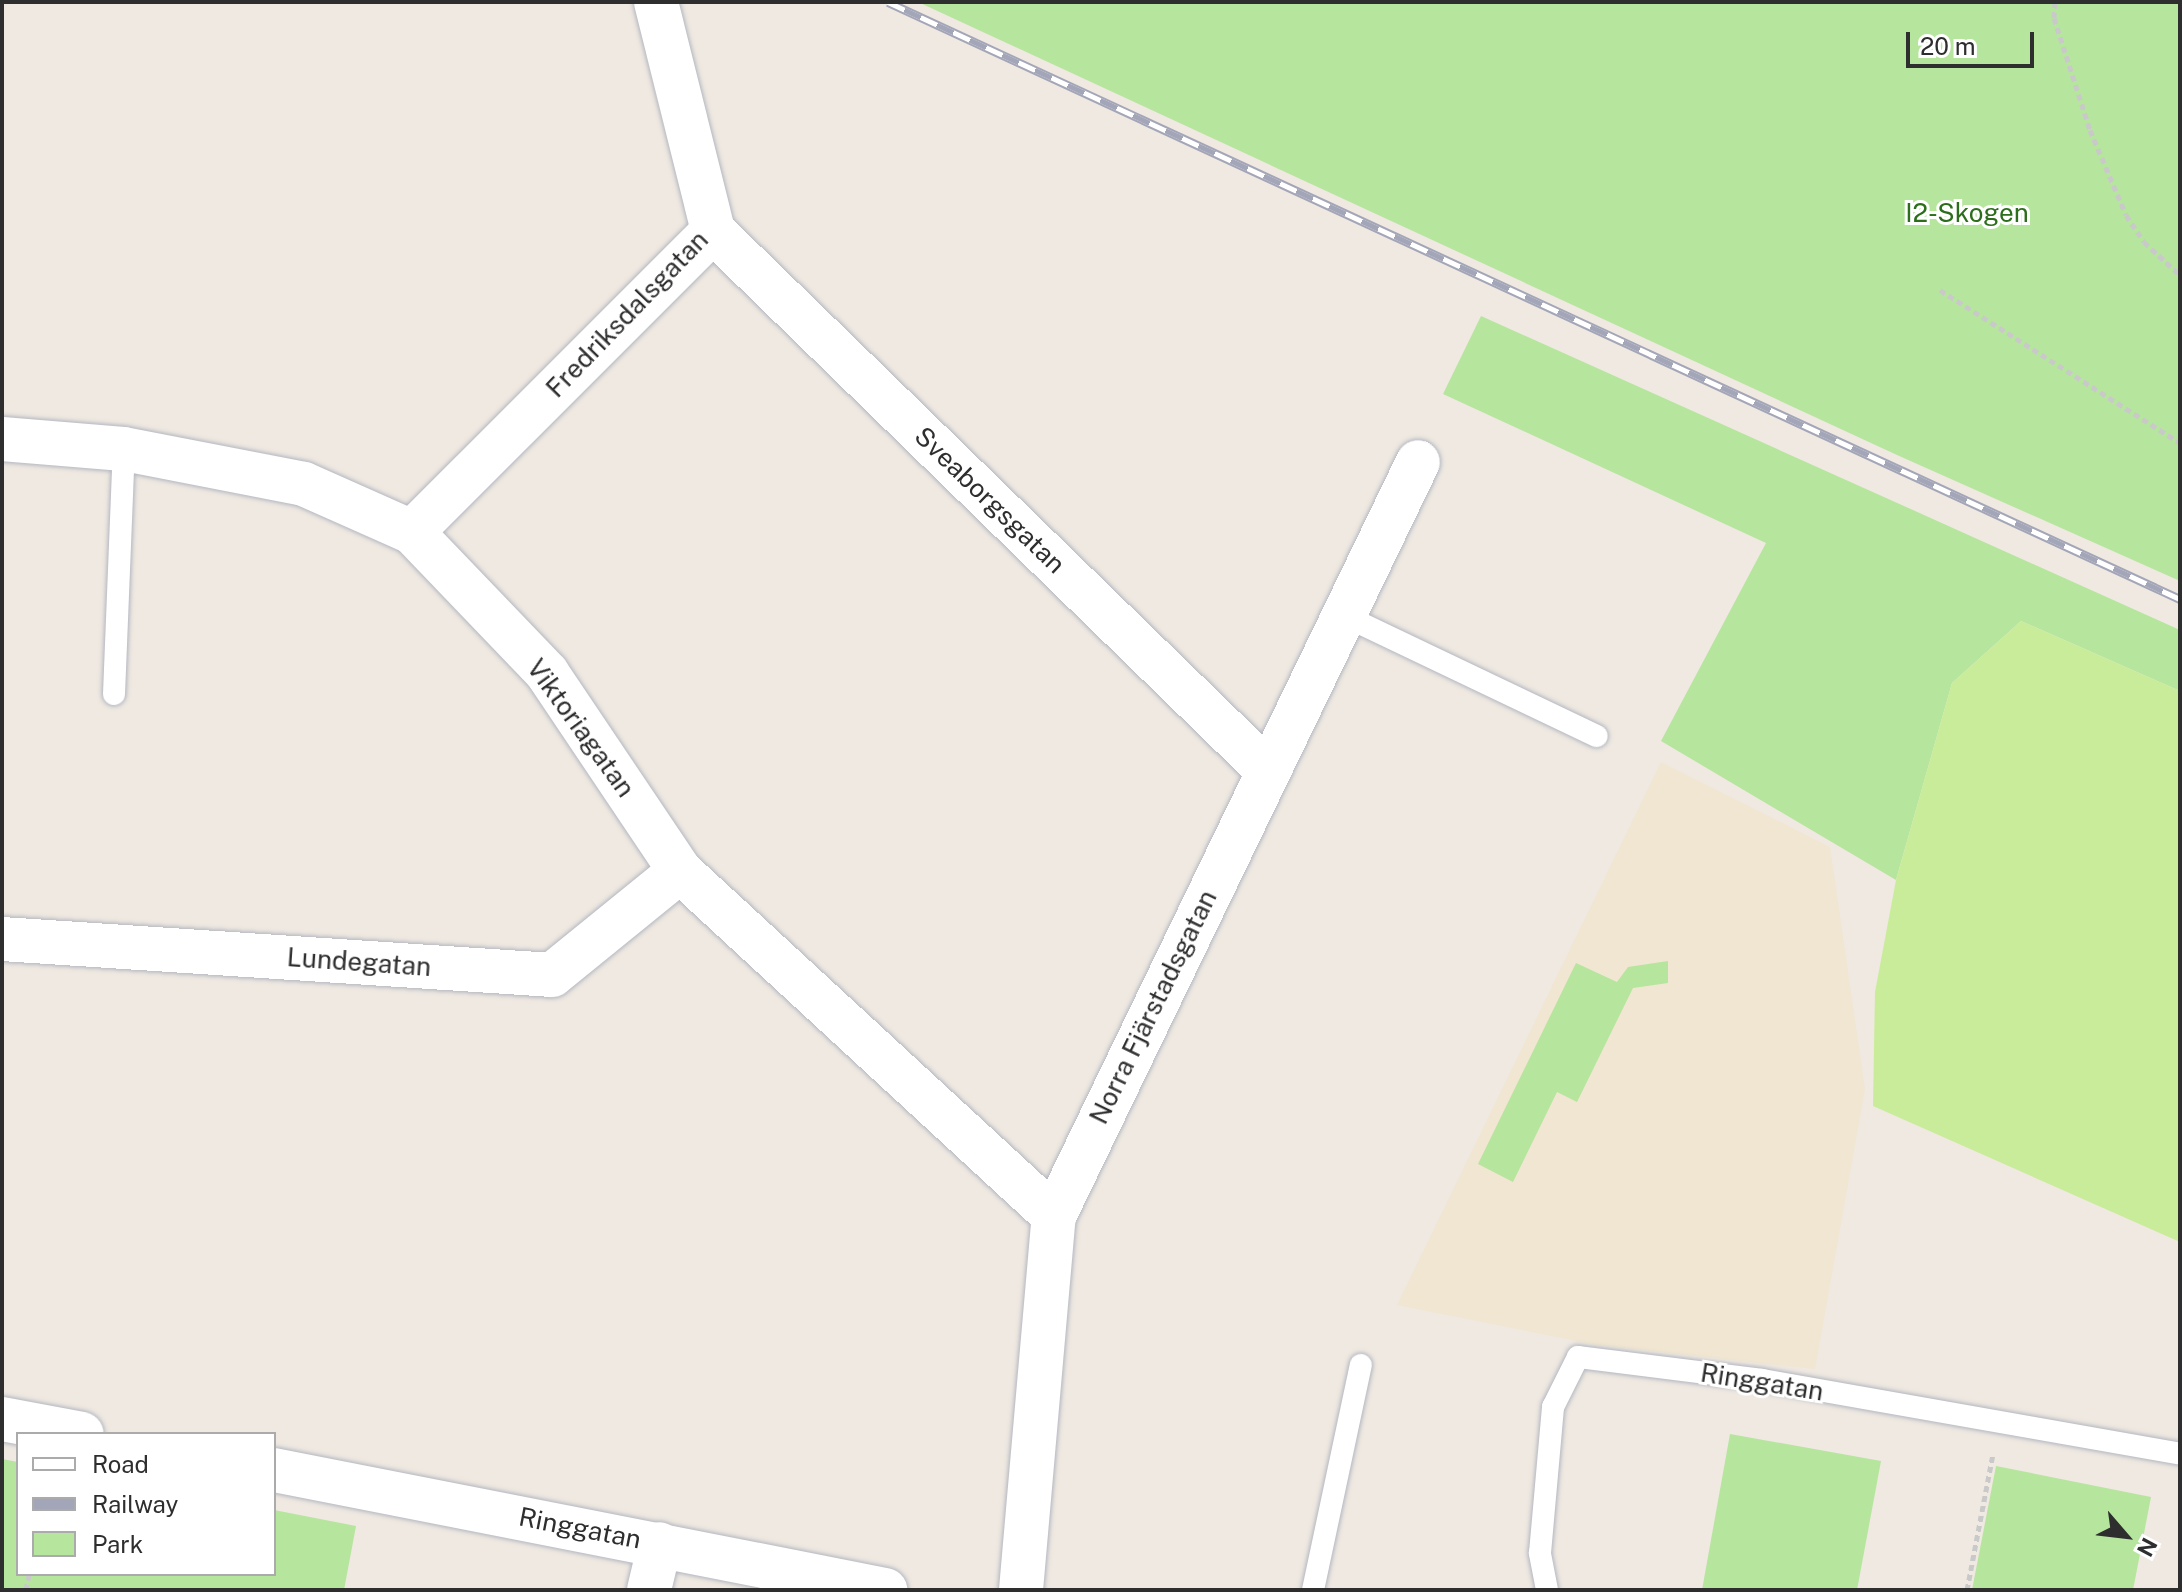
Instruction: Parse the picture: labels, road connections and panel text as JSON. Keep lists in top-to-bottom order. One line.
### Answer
{"streets":{"street":["Fredriksdalsgatan","Sveaborgsgatan","Viktoriagatan","Lundegatan","Norra Fjärstadsgatan","Ringgatan"]},"crossings":[["Fredriksdalsgatan","Sveaborgsgatan"],["Fredriksdalsgatan","Viktoriagatan"],["Sveaborgsgatan","Norra Fjärstadsgatan"],["Viktoriagatan","Lundegatan"],["Viktoriagatan","Norra Fjärstadsgatan"]],"parks":["I2-Skogen"],"legend":["Road","Railway","Park"],"scale_bar":"20 m","north":"bottom right"}
